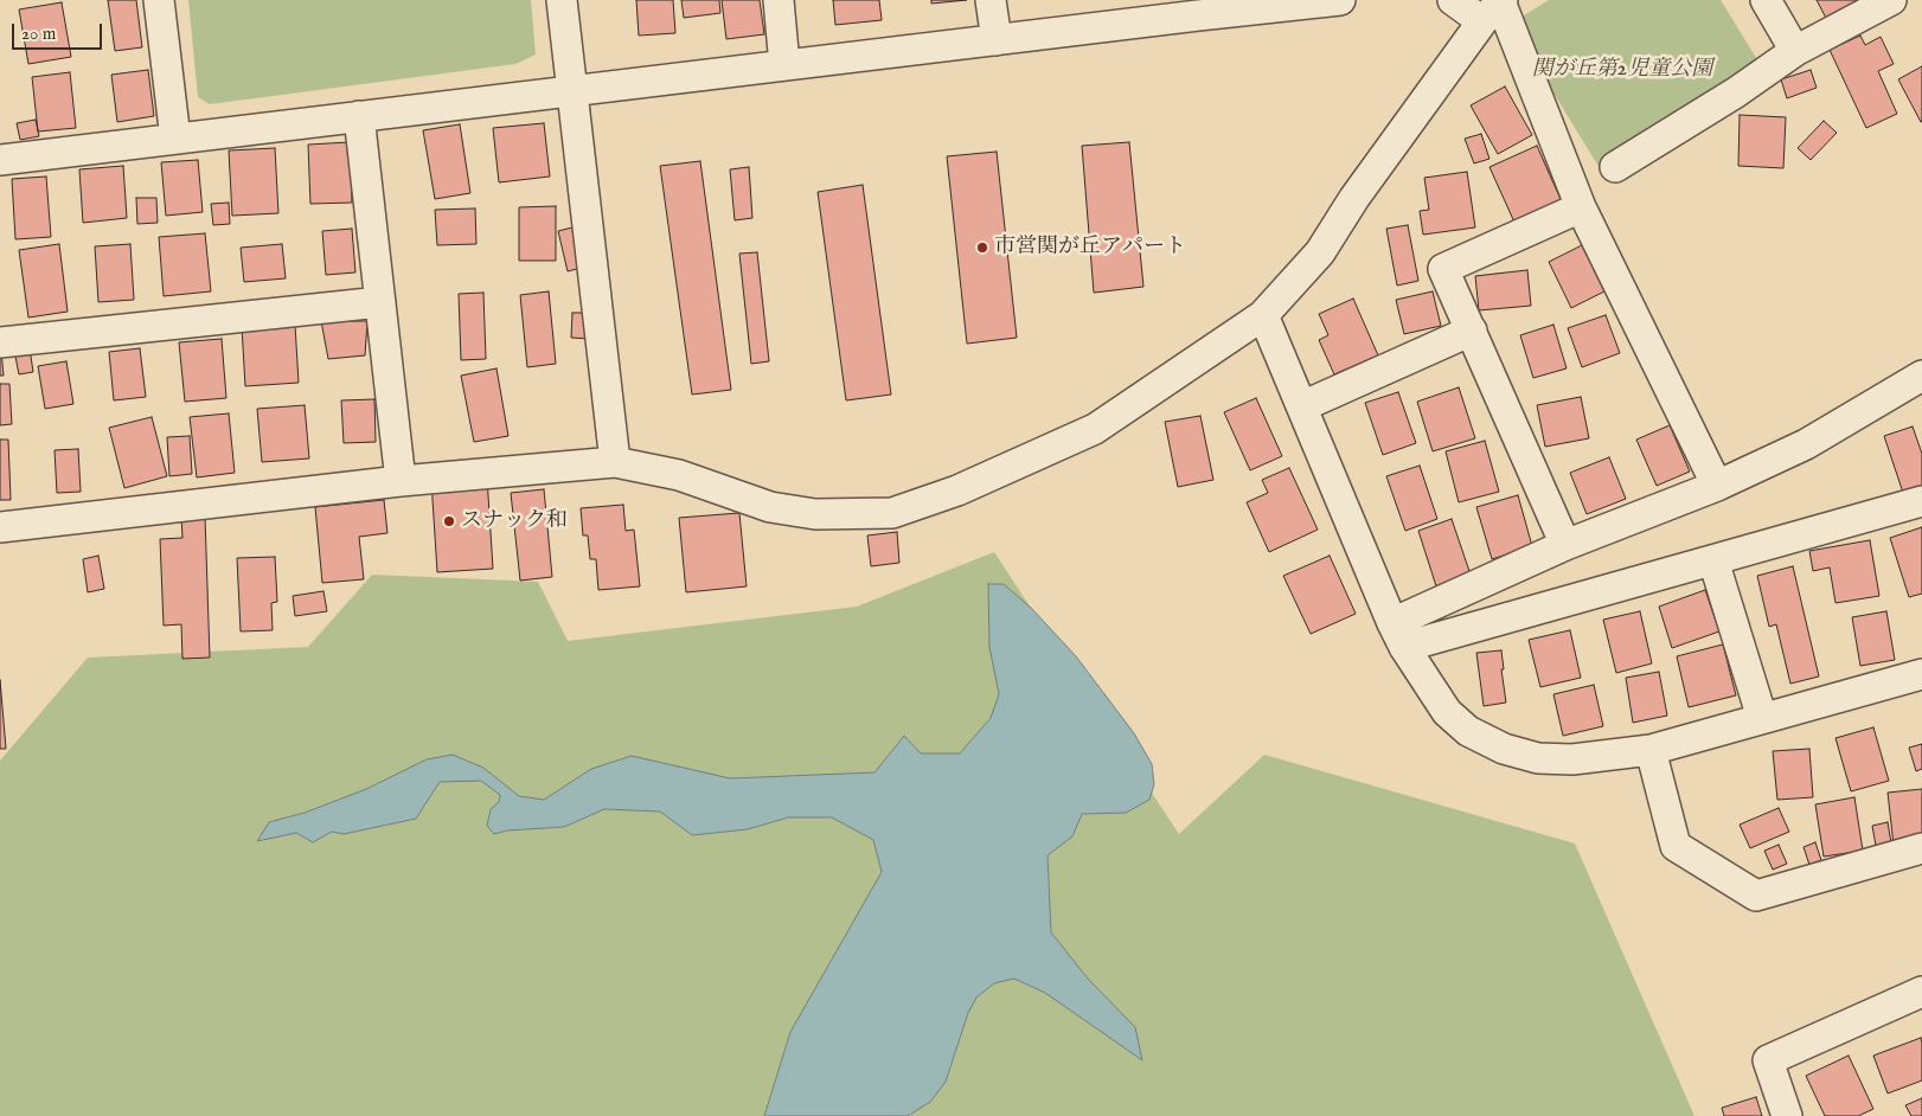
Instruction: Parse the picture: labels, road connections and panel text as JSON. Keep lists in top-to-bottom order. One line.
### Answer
{"parks":["関が丘第2児童公園"],"places":["市営関が丘アパート","スナック和"],"scale_bar":"20 m"}
